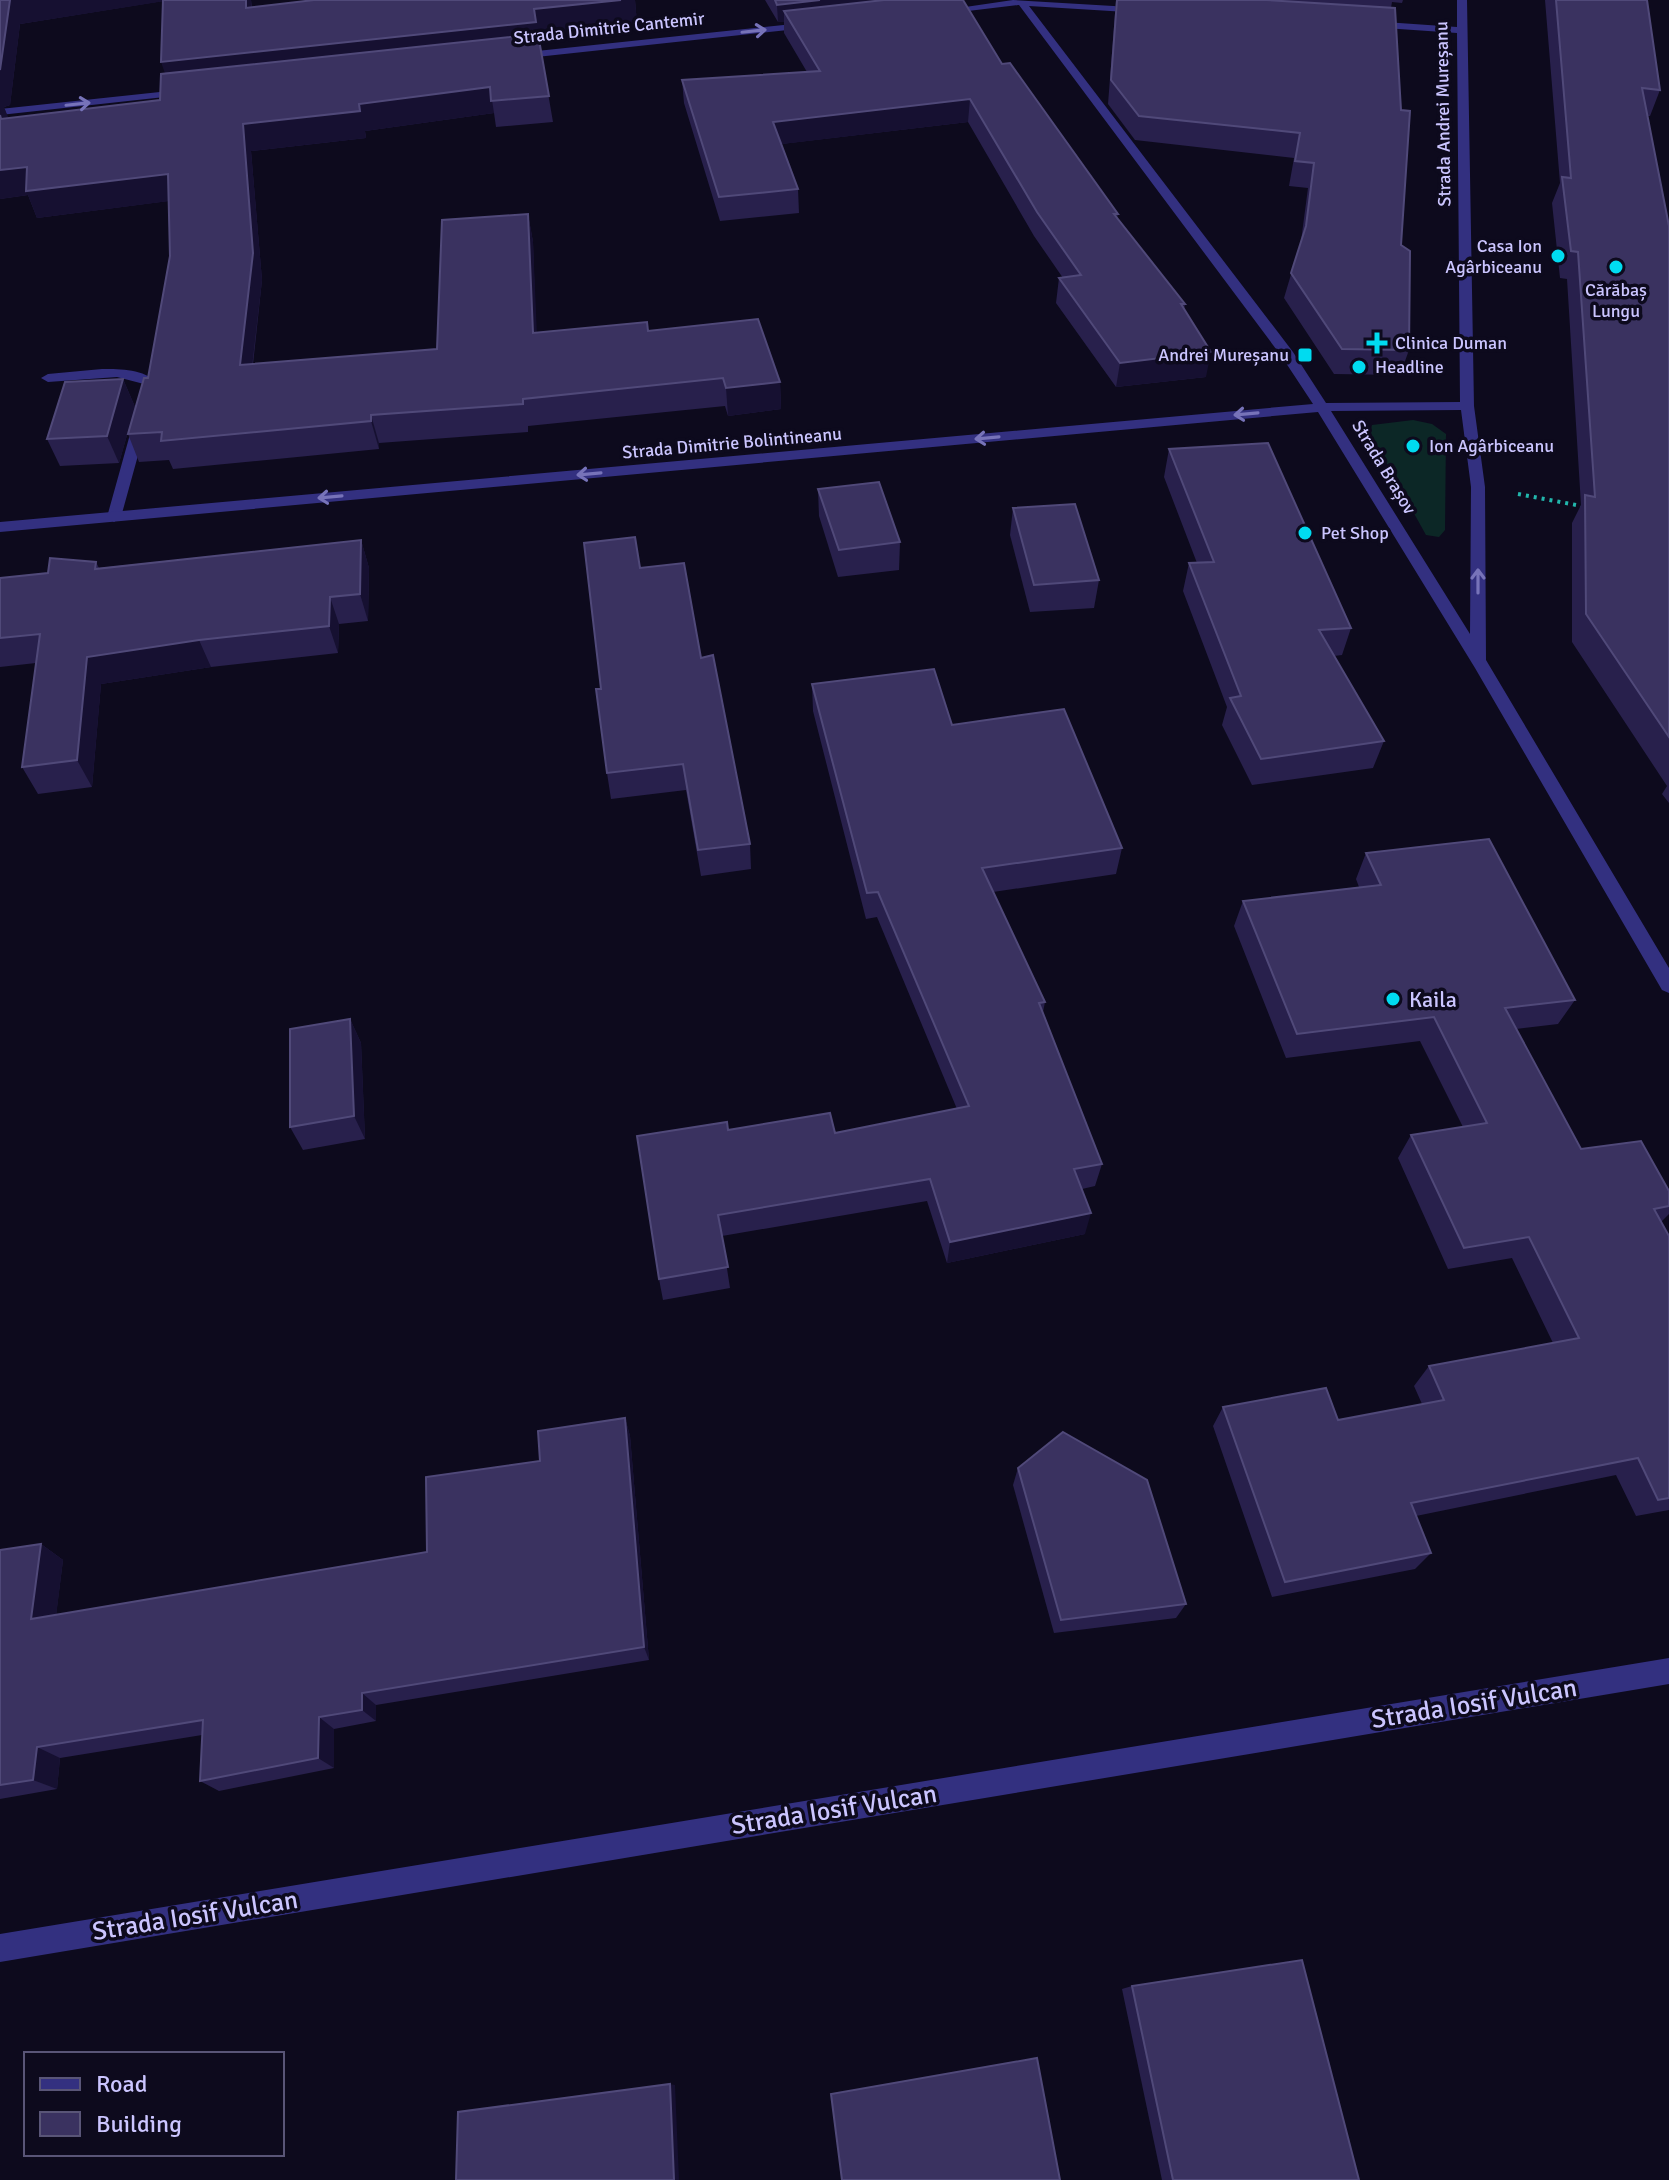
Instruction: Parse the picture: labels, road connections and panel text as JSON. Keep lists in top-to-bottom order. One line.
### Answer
{"streets":{"street":["Strada Dimitrie Cantemir","Strada Andrei Mureșanu","Strada Dimitrie Bolintineanu","Strada Brașov","Strada Iosif Vulcan"]},"crossings":[["Strada Andrei Mureșanu","Strada Dimitrie Bolintineanu"],["Strada Andrei Mureșanu","Strada Brașov"],["Strada Dimitrie Bolintineanu","Strada Brașov"]],"one_way":["Strada Dimitrie Cantemir","Strada Dimitrie Bolintineanu"],"places":{"other":["Casa Ion Agârbiceanu","Cărăbaș Lungu","Headline","Ion Agârbiceanu","Pet Shop","Kaila"],"health":["Clinica Duman"],"transit":["Andrei Mureșanu"]},"legend":["Road","Building"]}
